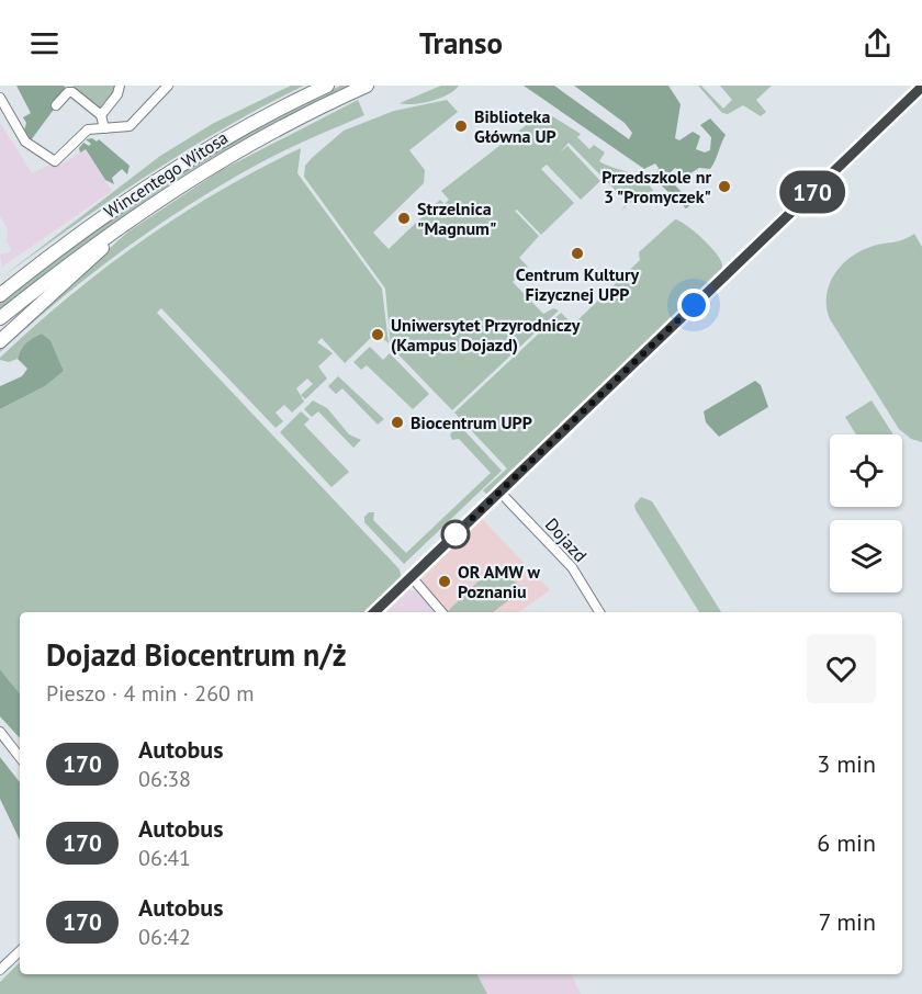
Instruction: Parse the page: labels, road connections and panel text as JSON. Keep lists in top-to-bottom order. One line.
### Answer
{"streets":{"main road":["Wincentego Witosa"],"street":["Dojazd"]},"places":["Biblioteka Główna UP","Przedszkole nr 3 \"Promyczek\"","Strzelnica \"Magnum\"","Centrum Kultury Fizycznej UPP","Uniwersytet Przyrodniczy (Kampus Dojazd)","Biocentrum UPP","OR AMW w Poznaniu"],"lines":["bus line 170"],"page":{"header":"Transo","on_map":"170","heading":["Dojazd Biocentrum n/ż","Pieszo · 4 min · 260 m"],"list":[{"mark":"170","name":"Autobus","note":"06:38","value":"3 min"},{"mark":"170","name":"Autobus","note":"06:41","value":"6 min"},{"mark":"170","name":"Autobus","note":"06:42","value":"7 min"}]}}
